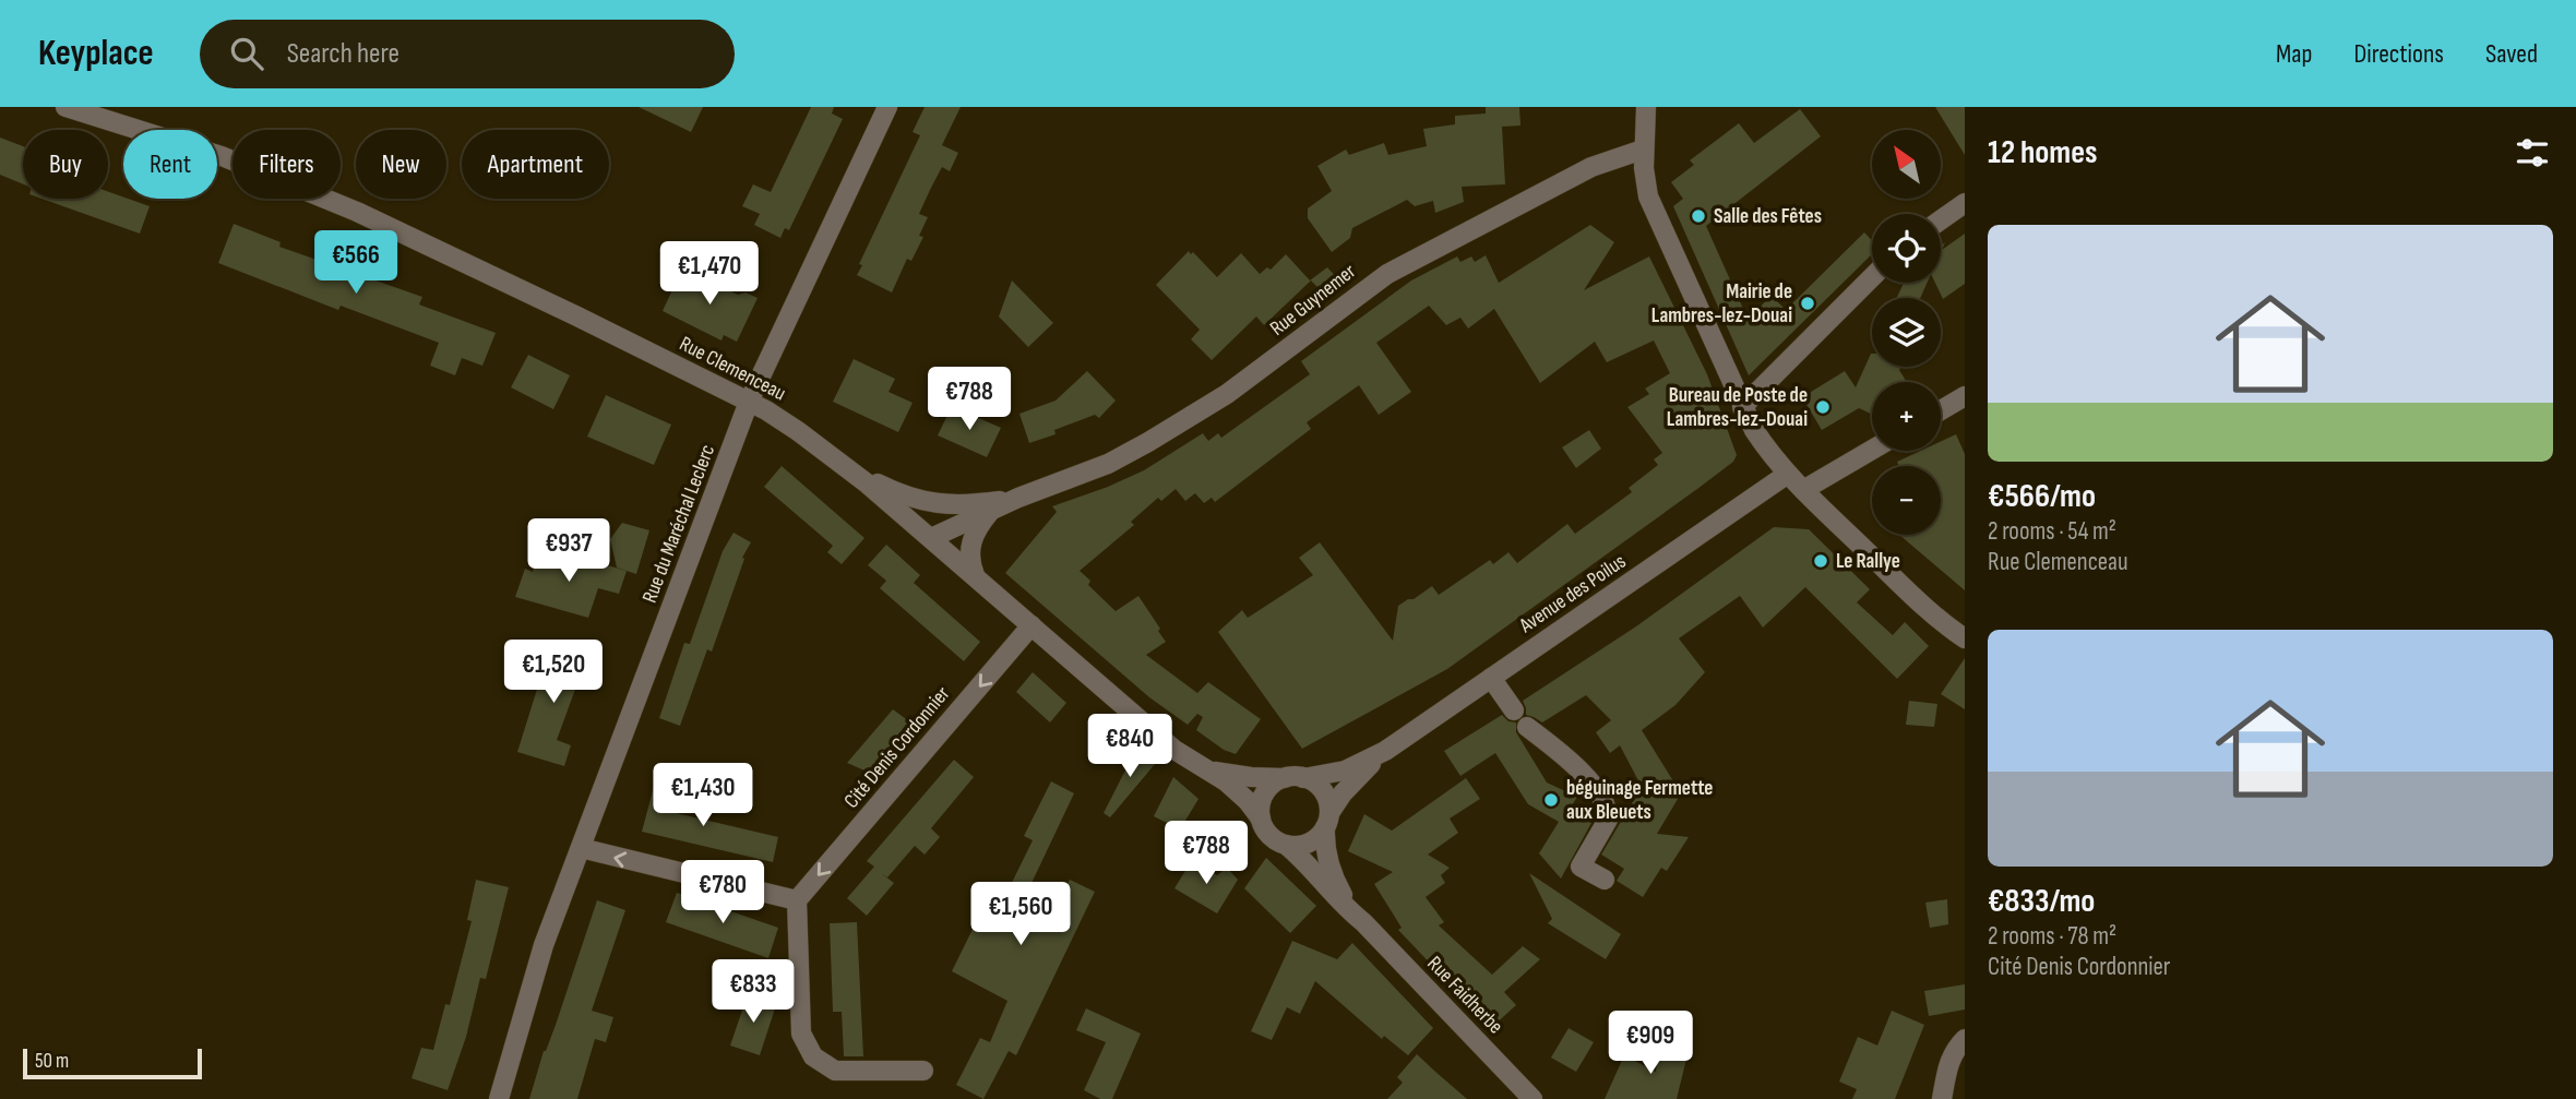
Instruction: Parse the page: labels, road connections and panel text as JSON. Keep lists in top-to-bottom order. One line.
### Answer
{"streets":{"street":["Rue Guynemer","Rue Clemenceau","Rue du Maréchal Leclerc","Avenue des Poilus","Cité Denis Cordonnier","Rue Faidherbe"]},"crossings":[["Rue Guynemer","Rue Clemenceau"],["Rue Clemenceau","Rue du Maréchal Leclerc"],["Rue Clemenceau","Avenue des Poilus"],["Rue Clemenceau","Cité Denis Cordonnier"],["Rue Clemenceau","Rue Faidherbe"],["Avenue des Poilus","Rue Faidherbe"]],"one_way":["Cité Denis Cordonnier"],"places":["Salle des Fêtes","Mairie de Lambres-lez-Douai","Bureau de Poste de Lambres-lez-Douai","Le Rallye","béguinage Fermette aux Bleuets"],"scale_bar":"50 m","north":"top left","page":{"header":"Keyplace","search":"Search here","nav":["Map","Directions","Saved"],"heading":"12 homes","map_buttons":["+","−"],"chip":["Buy","Rent","Filters","New","Apartment"],"list":[{"name":"€566/mo","note":"2 rooms · 54 m² · Rue Clemenceau"},{"name":"€833/mo","note":"2 rooms · 78 m² · Cité Denis Cordonnier"}],"price":["€566","€1,470","€788","€937","€1,520","€840","€1,430","€788","€780","€1,560","€833","€909"],"scale":"50 m"}}
